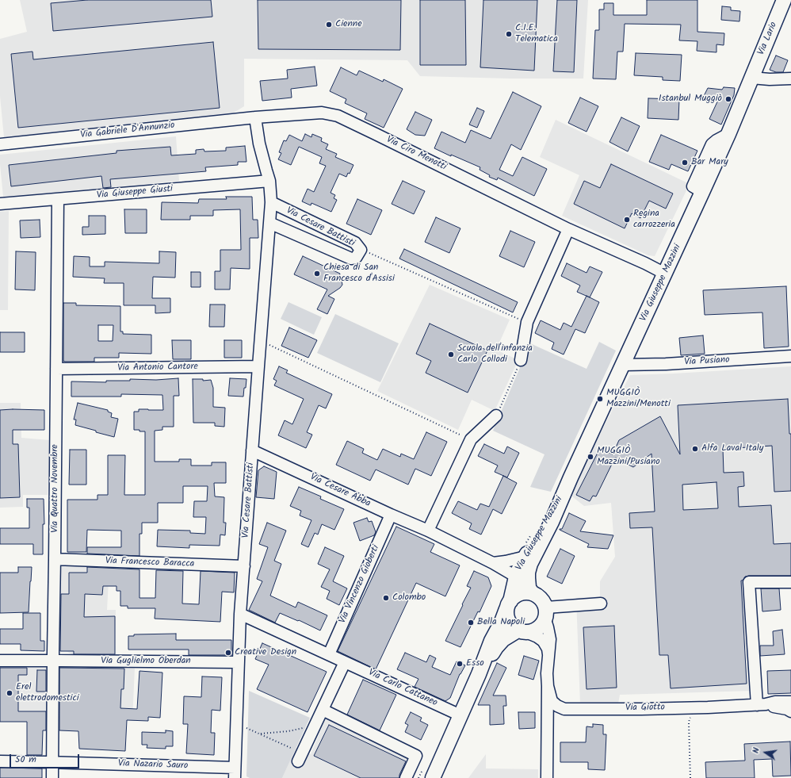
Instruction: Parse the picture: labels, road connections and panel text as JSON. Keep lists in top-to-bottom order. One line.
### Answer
{"streets":{"main road":["Via Lario","Via Giuseppe Mazzini"],"street":["Via Gabriele D'Annunzio","Via Ciro Menotti","Via Giuseppe Giusti","Via Cesare Battisti","Via Pusiano","Via Antonio Cantore","Via Quattro Novembre","Via Cesare Abba","Via Francesco Baracca","Via Vincenzo Gioberti","Via Guglielmo Oberdan","Via Carlo Cattaneo","Via Giotto","Via Nazario Sauro"]},"crossings":[["Via Lario","Via Giuseppe Mazzini"],["Via Gabriele D'Annunzio","Via Ciro Menotti"],["Via Gabriele D'Annunzio","Via Cesare Battisti"],["Via Ciro Menotti","Via Cesare Battisti"],["Via Ciro Menotti","Via Giuseppe Mazzini"],["Via Giuseppe Giusti","Via Cesare Battisti"],["Via Giuseppe Giusti","Via Quattro Novembre"],["Via Cesare Battisti","Via Antonio Cantore"],["Via Cesare Battisti","Via Cesare Abba"],["Via Cesare Battisti","Via Francesco Baracca"],["Via Cesare Battisti","Via Guglielmo Oberdan"],["Via Cesare Battisti","Via Carlo Cattaneo"],["Via Cesare Battisti","Via Nazario Sauro"],["Via Giuseppe Mazzini","Via Pusiano"],["Via Giuseppe Mazzini","Via Cesare Abba"],["Via Giuseppe Mazzini","Via Carlo Cattaneo"],["Via Antonio Cantore","Via Quattro Novembre"],["Via Quattro Novembre","Via Francesco Baracca"],["Via Quattro Novembre","Via Guglielmo Oberdan"],["Via Quattro Novembre","Via Nazario Sauro"],["Via Cesare Abba","Via Vincenzo Gioberti"],["Via Vincenzo Gioberti","Via Carlo Cattaneo"]],"places":["Cienne","C.I.E. Telematica","Istanbul Muggiò","Bar Mary","Regina carrozzeria","Chiesa di San Francesco d'Assisi","Scuola dell'infanzia Carlo Collodi","MUGGIÒ Mazzini/Menotti","Alfa Laval Italy","MUGGIÒ Mazzini/Pusiano","Colombo","Bella Napoli","Creative Design","Esso","Erel elettrodomestici"],"scale_bar":"50 m","north":"left"}
